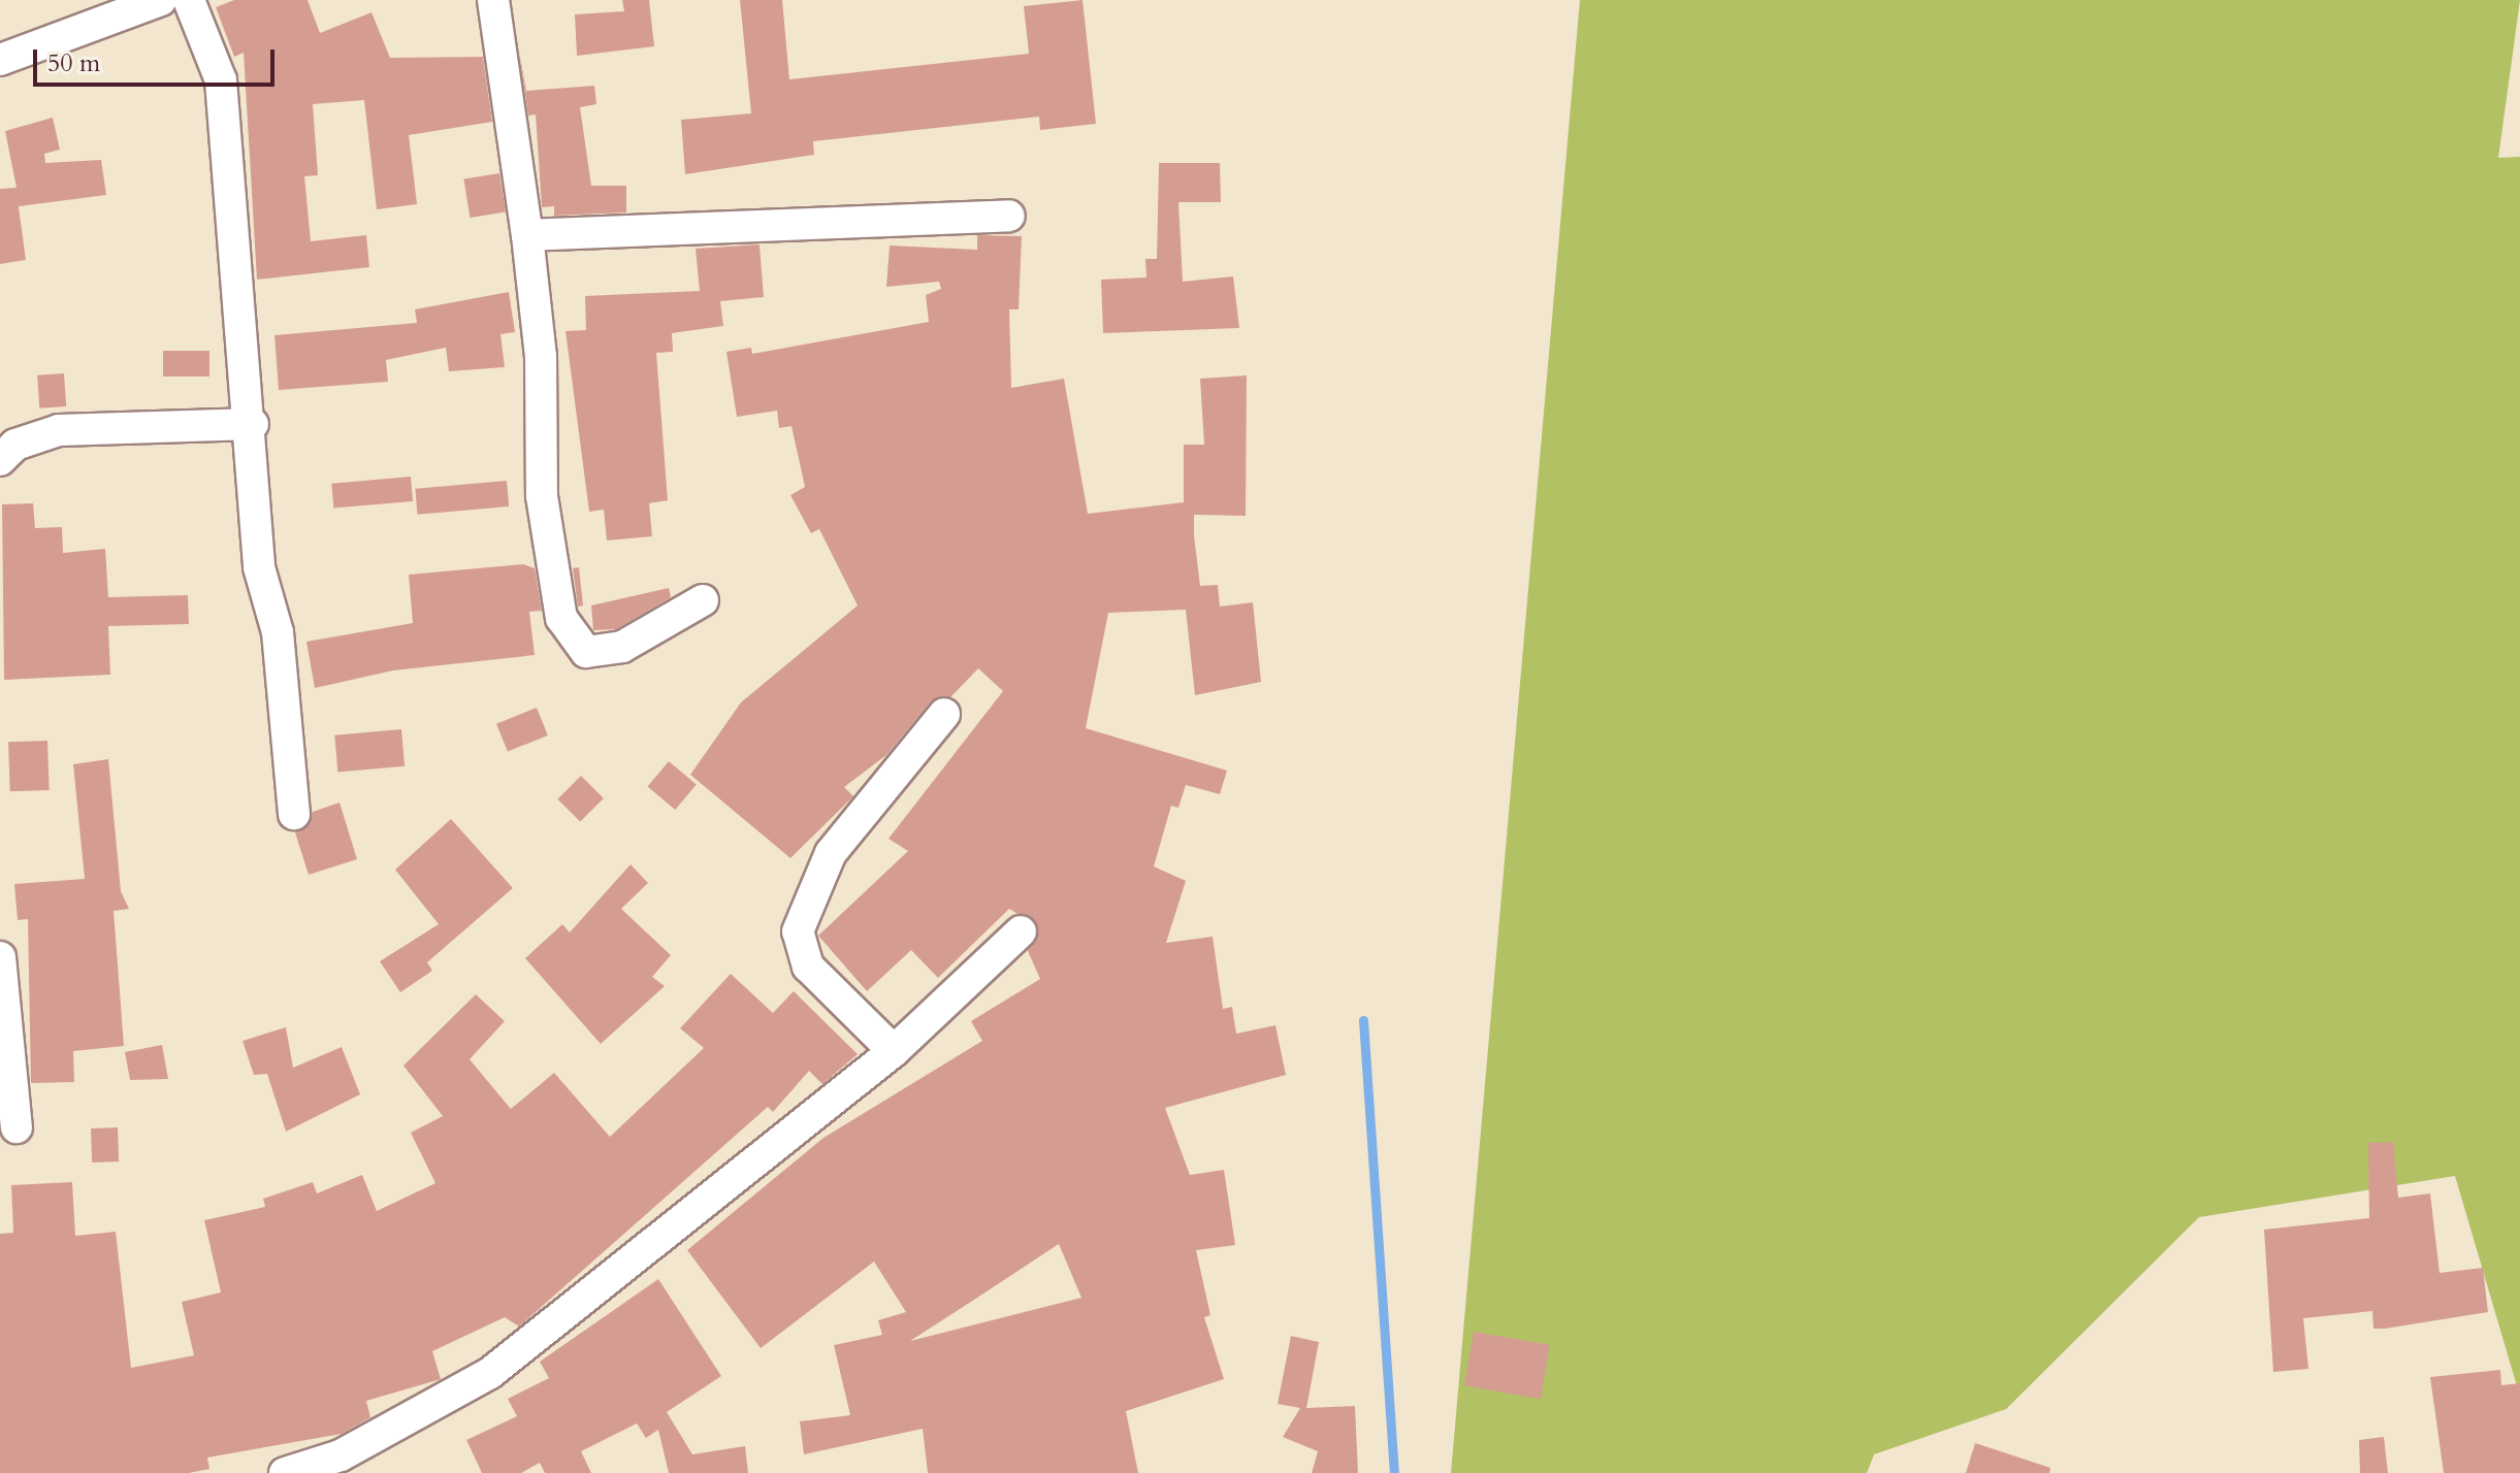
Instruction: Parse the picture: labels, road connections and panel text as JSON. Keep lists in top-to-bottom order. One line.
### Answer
{"scale_bar":"50 m"}
